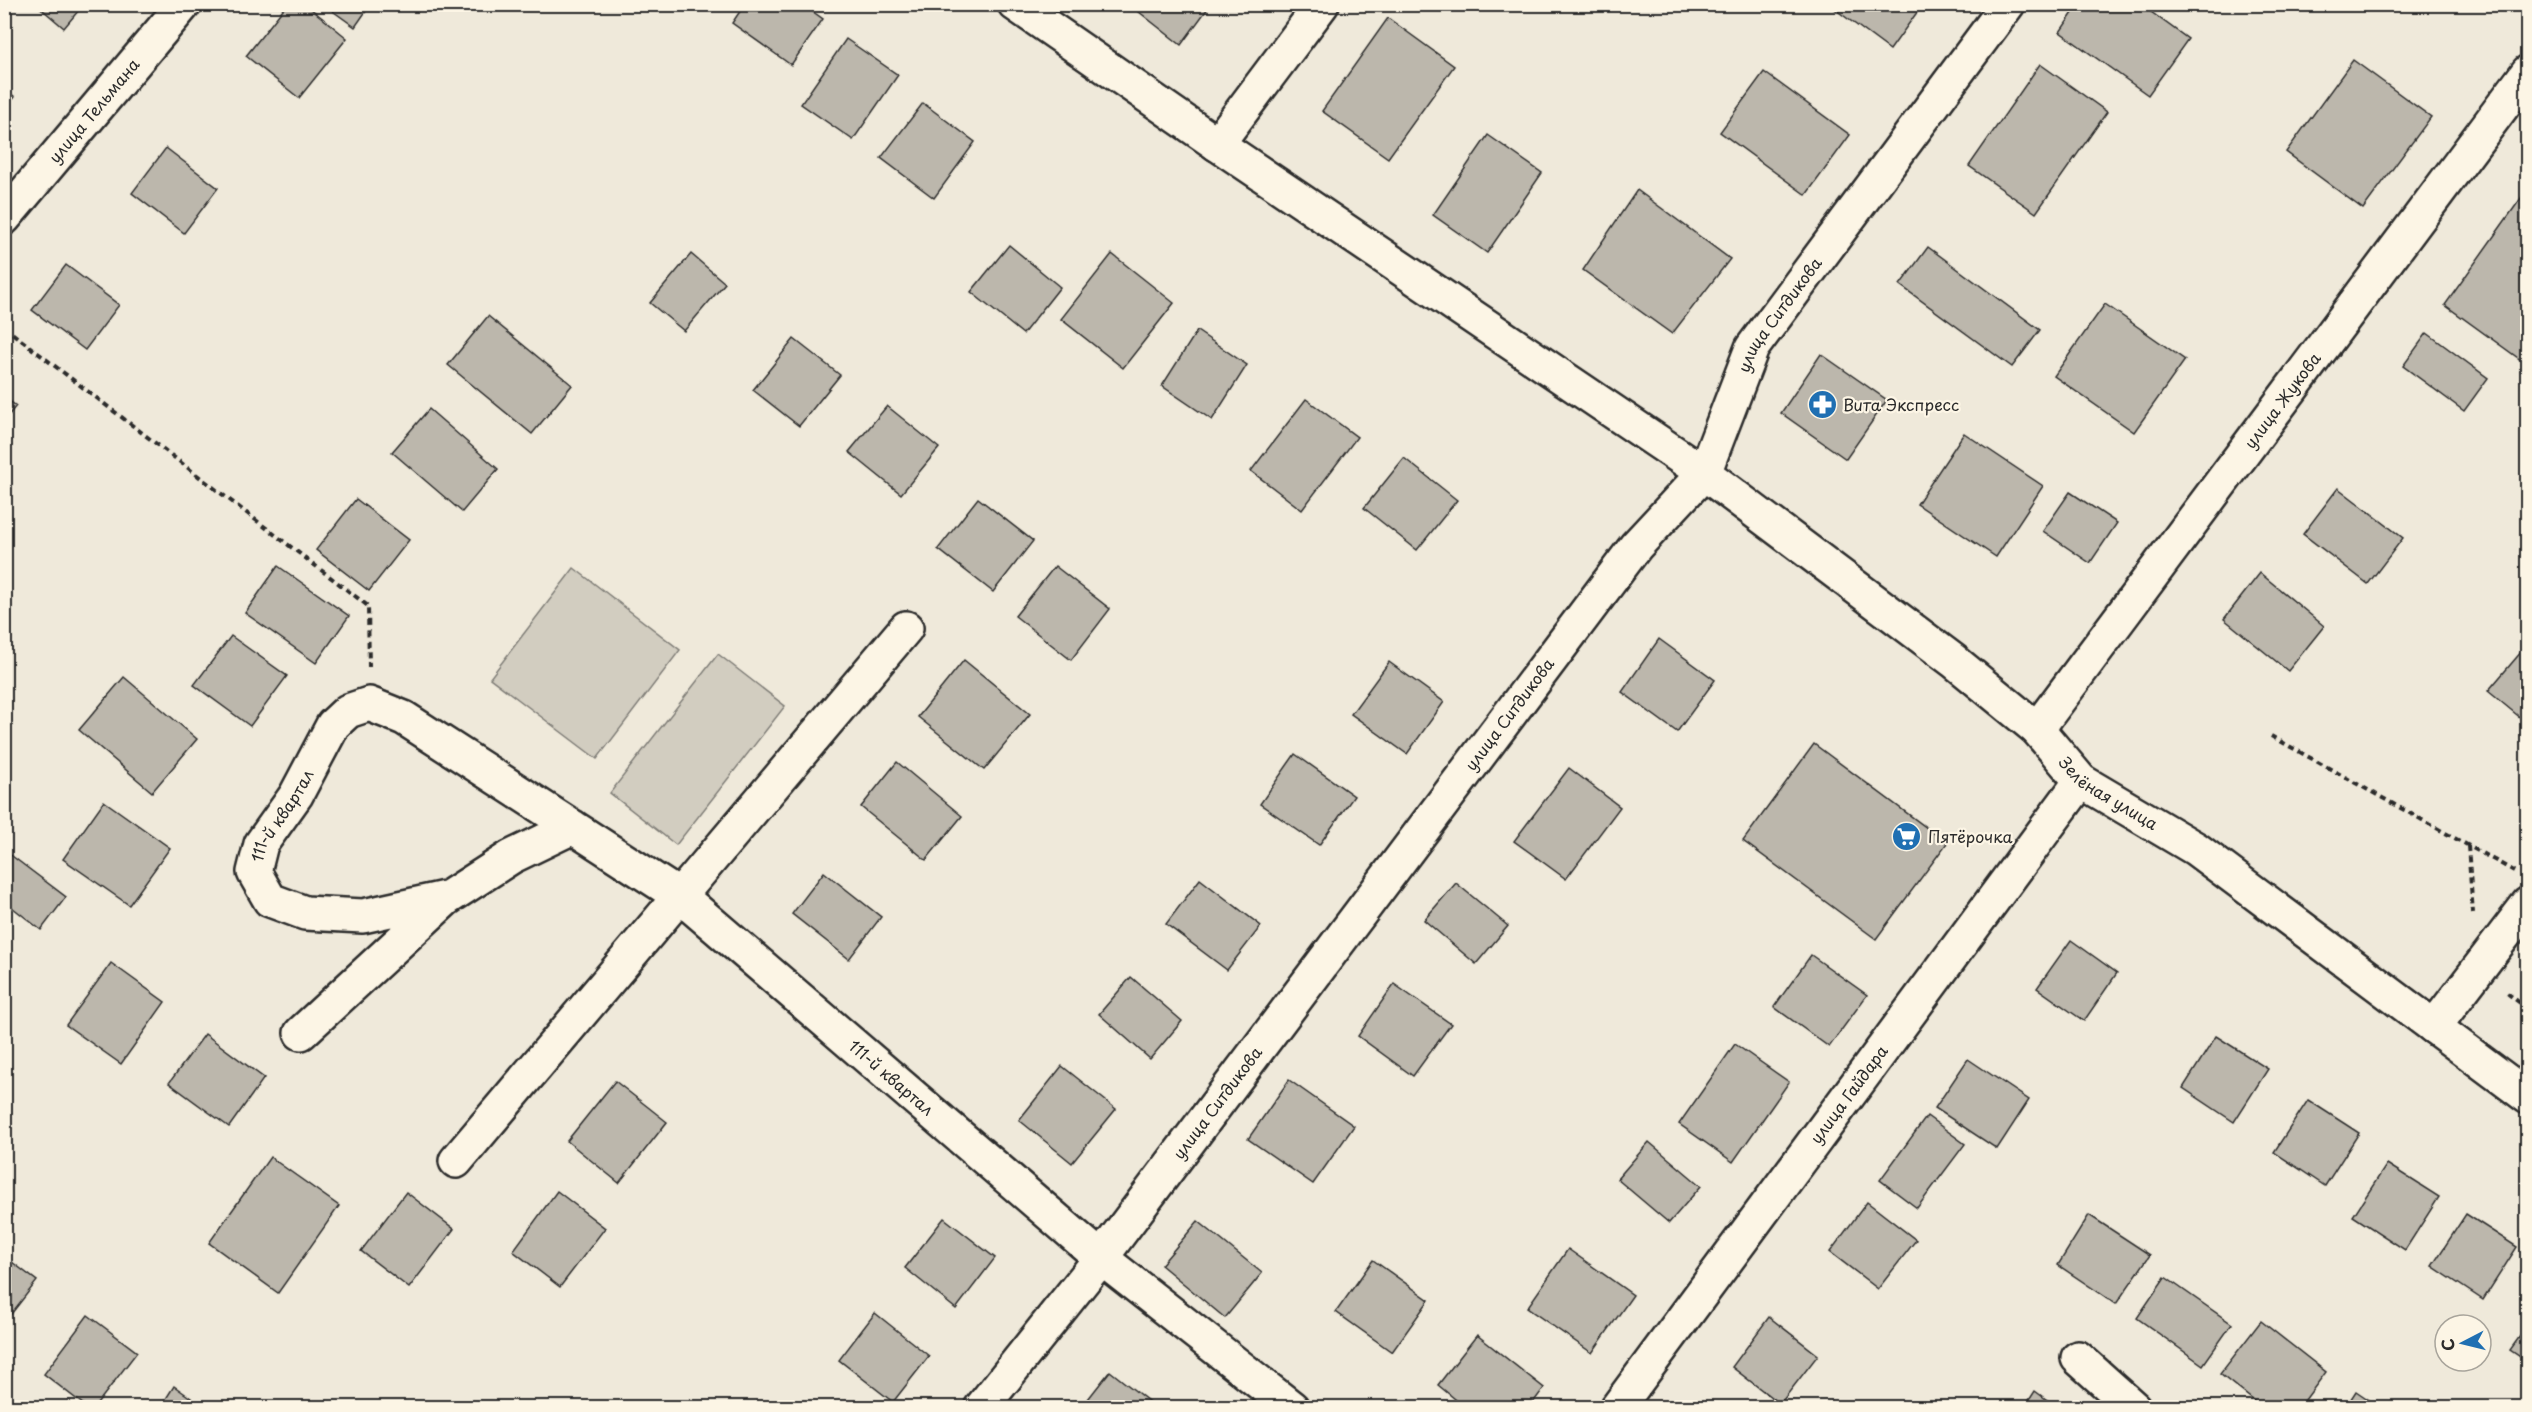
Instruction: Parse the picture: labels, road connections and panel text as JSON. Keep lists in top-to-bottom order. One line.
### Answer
{"streets":{"street":["улица Тельмана","улица Ситдикова","улица Жукова","Зелёная улица","111-й квартал","улица Гайдара"]},"crossings":[["улица Ситдикова","Зелёная улица"],["улица Ситдикова","111-й квартал"],["улица Жукова","Зелёная улица"],["Зелёная улица","улица Гайдара"]],"places":{"pharmacy":["Вита Экспресс"],"supermarket":["Пятёрочка"]},"north":"left"}
